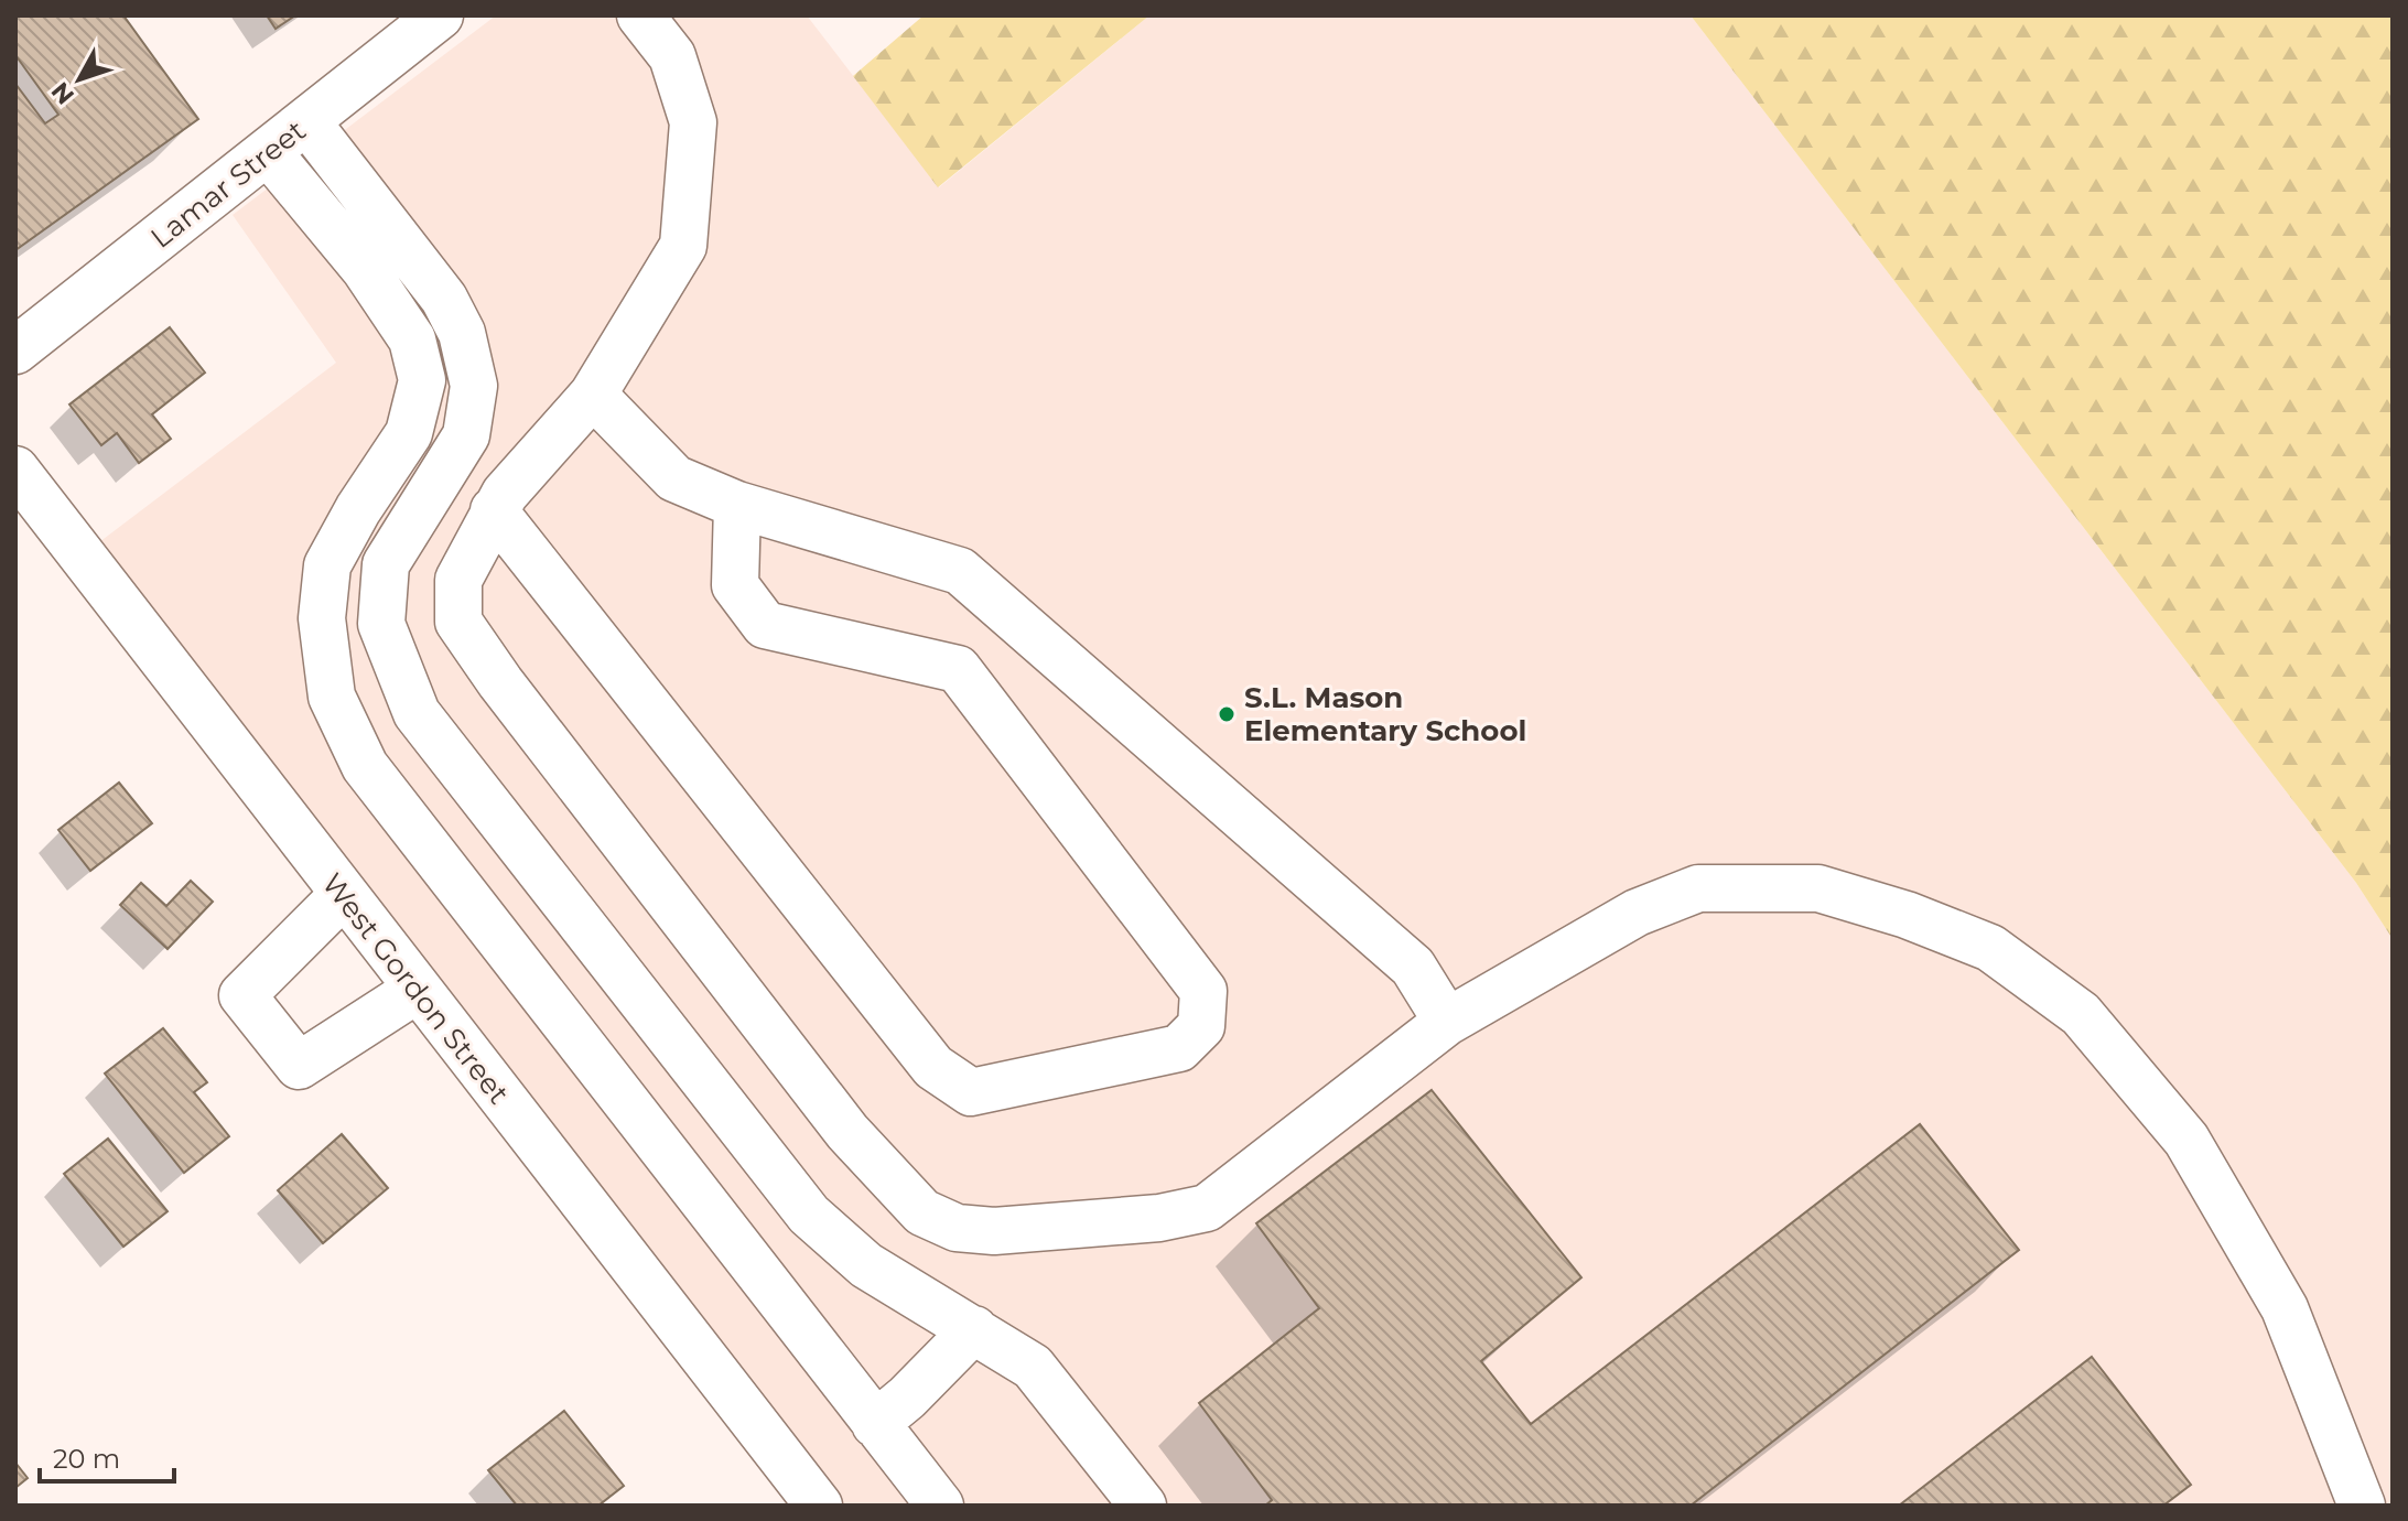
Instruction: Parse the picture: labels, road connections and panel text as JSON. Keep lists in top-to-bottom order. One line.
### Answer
{"streets":{"street":["Lamar Street","West Gordon Street"]},"places":["S.L. Mason Elementary School"],"scale_bar":"20 m","north":"bottom left"}
